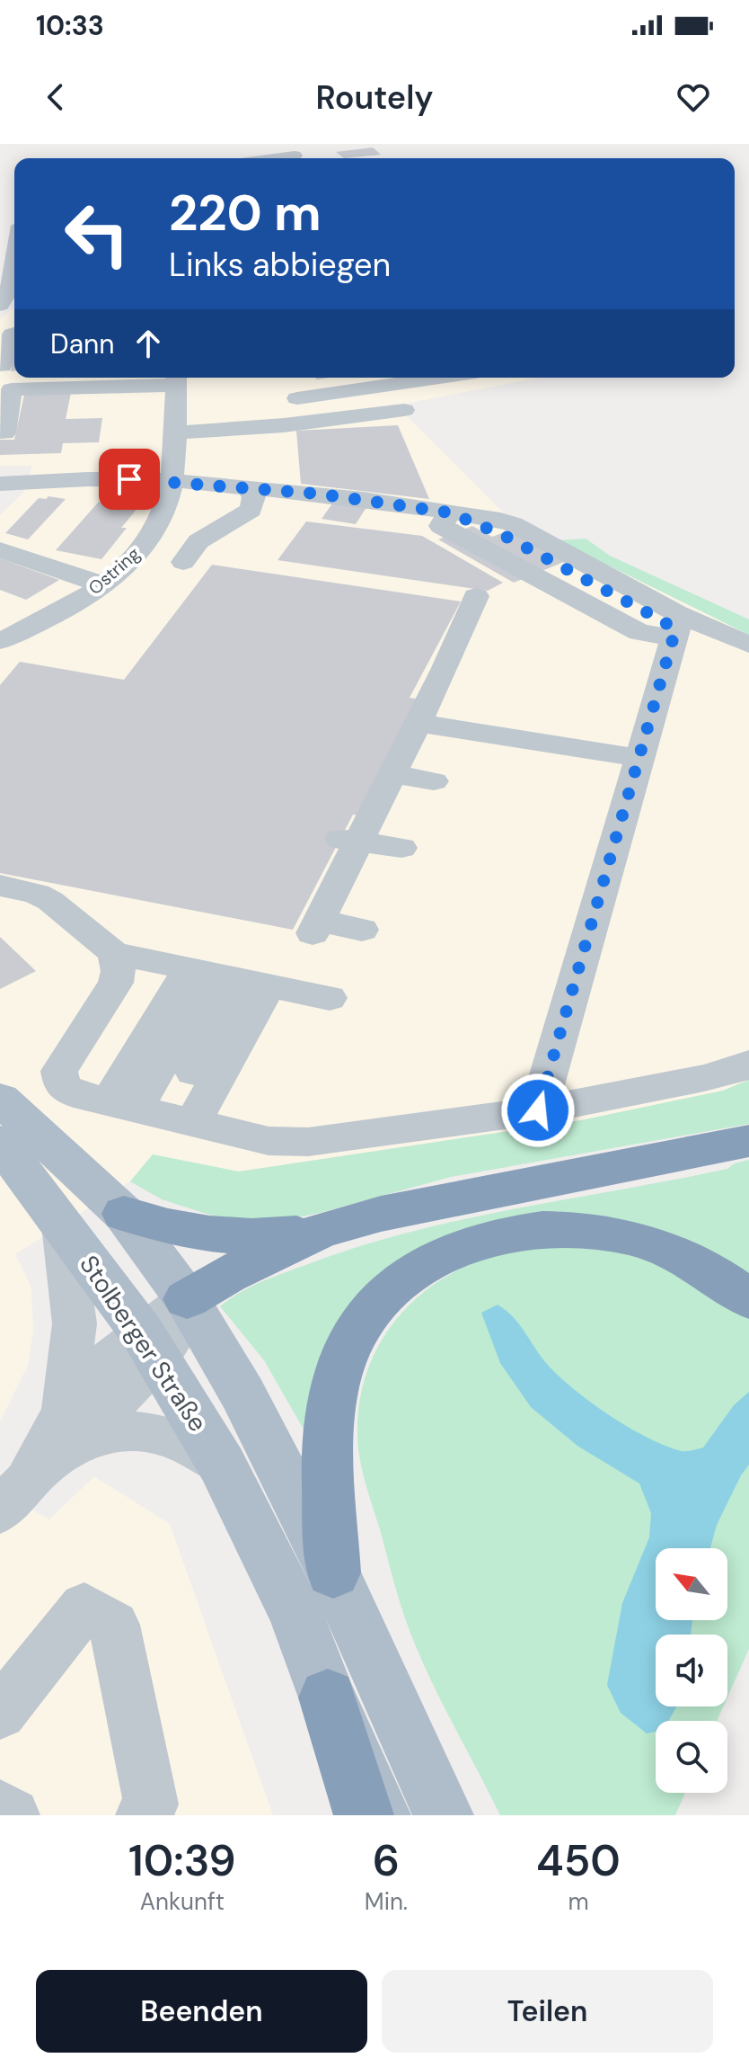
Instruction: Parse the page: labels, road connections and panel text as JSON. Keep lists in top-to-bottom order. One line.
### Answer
{"streets":{"main road":["Stolberger Straße"],"street":["Ostring"]},"north":"top left","page":{"status":"10:33","header":"Routely","turn":["220 m","Links abbiegen"],"then":"Dann","eta":["10:39","Ankunft","6","Min.","450","m"],"buttons":["Beenden","Teilen"]}}
